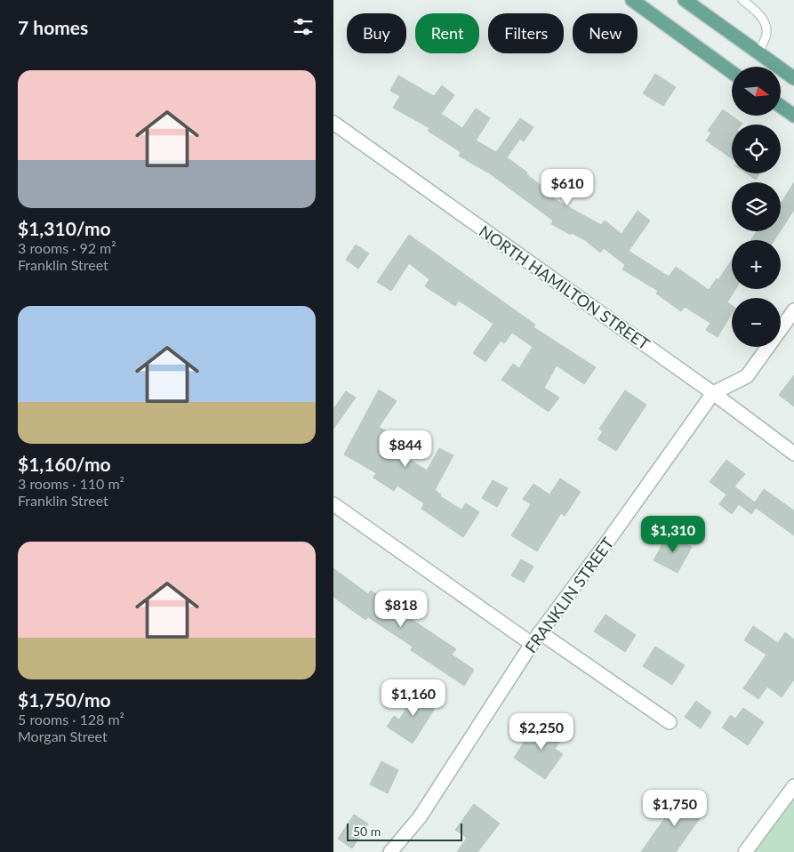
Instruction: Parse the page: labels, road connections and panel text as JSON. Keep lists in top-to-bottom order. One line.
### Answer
{"streets":{"street":["NORTH HAMILTON STREET","FRANKLIN STREET"]},"crossings":[["NORTH HAMILTON STREET","FRANKLIN STREET"]],"scale_bar":"50 m","north":"right","page":{"heading":"7 homes","chip":["Buy","Rent","Filters","New"],"list":[{"name":"$1,310/mo","note":"3 rooms · 92 m² · Franklin Street"},{"name":"$1,160/mo","note":"3 rooms · 110 m² · Franklin Street"},{"name":"$1,750/mo","note":"5 rooms · 128 m² · Morgan Street"}],"map_buttons":["+","−"],"price":["$610","$844","$1,310","$818","$1,160","$2,250","$1,750"],"scale":"50 m"}}
